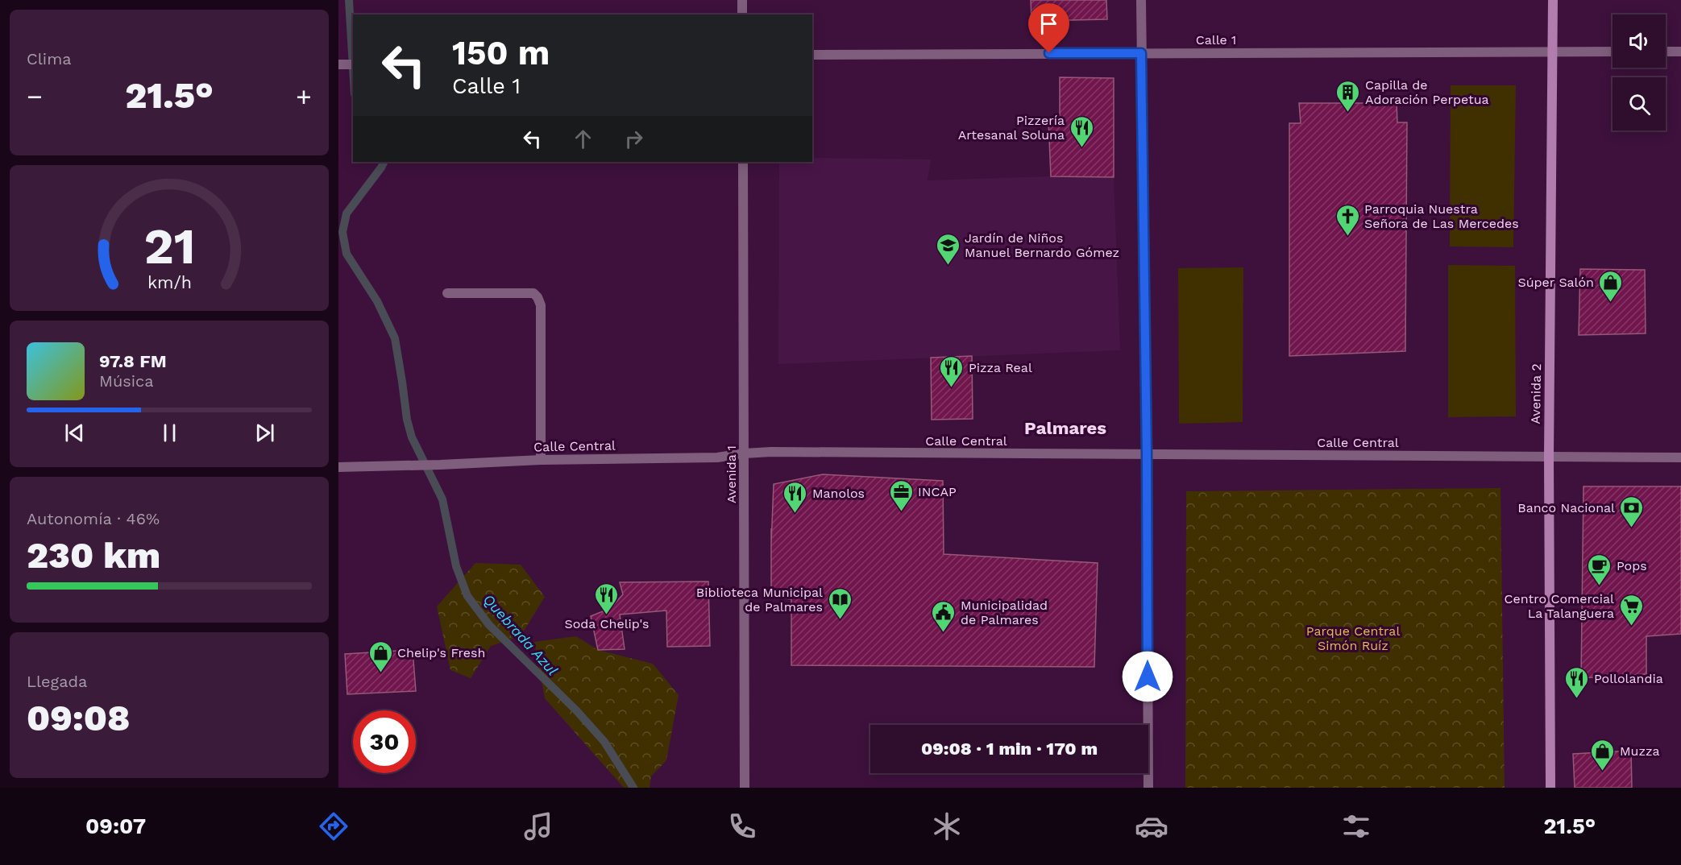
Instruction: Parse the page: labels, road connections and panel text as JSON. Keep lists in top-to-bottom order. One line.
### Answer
{"streets":{"main road":["Avenida 2"],"street":["Calle 1","Calle Central","Avenida 1"]},"crossings":[["Calle 1","Avenida 2"],["Avenida 2","Calle Central"],["Calle Central","Avenida 1"]],"districts":["Palmares"],"water":["Quebrada Azul"],"parks":["Parque Central Simón Ruíz"],"places":{"building":["Capilla de Adoración Perpetua"],"restaurant":["Pizzería Artesanal Soluna","Pizza Real","Manolos","Soda Chelip's","Pollolandia"],"church":["Parroquia Nuestra Señora de Las Mercedes"],"school or university":["Jardín de Niños Manuel Bernardo Gómez"],"shop":["Súper Salón","Chelip's Fresh","Muzza"],"office":["INCAP"],"bank":["Banco Nacional"],"cafe":["Pops"],"library":["Biblioteca Municipal de Palmares"],"supermarket":["Centro Comercial La Talanguera"],"public building":["Municipalidad de Palmares"]},"page":{"tile":["Clima",["Autonomía · 46%","230 km"],["Llegada","09:08"]],"turn":["150 m","Calle 1"],"heat":["−","21.5°","+"],"song":["97.8 FM","Música"],"limit":"30","trip":"09:08 · 1 min · 170 m","tabs":["09:07","21.5°"],"gauge":["21","km/h"]}}
